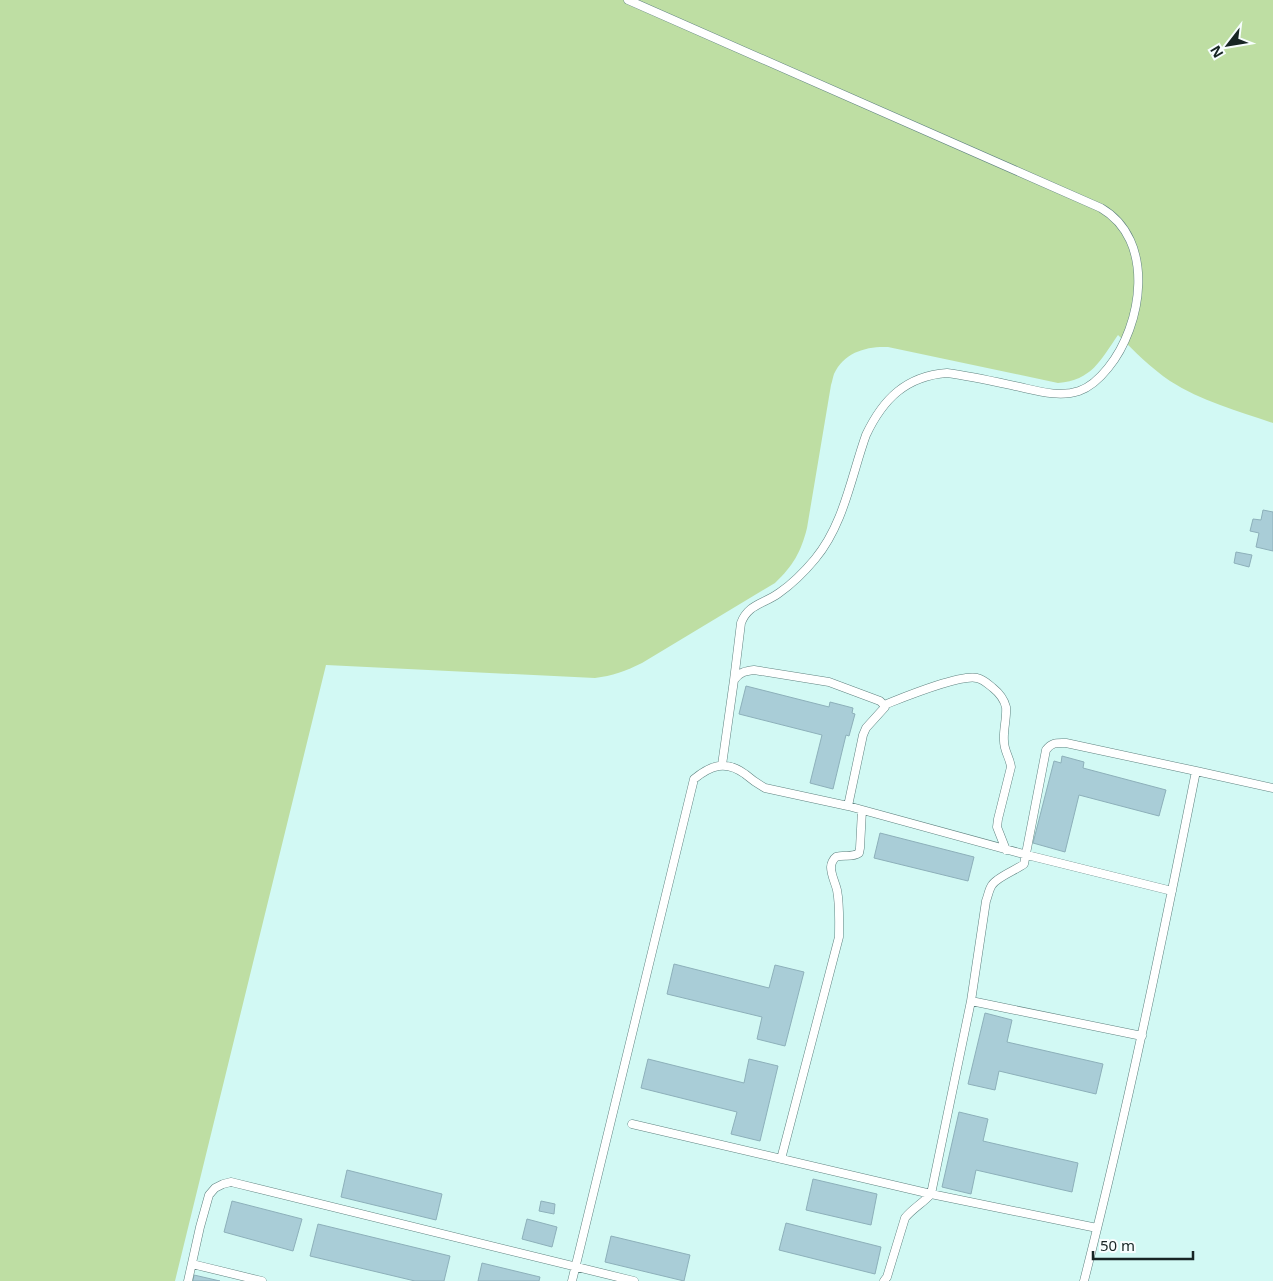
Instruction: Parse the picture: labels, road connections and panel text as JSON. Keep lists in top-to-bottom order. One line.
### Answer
{"scale_bar":"50 m","north":"bottom left"}
